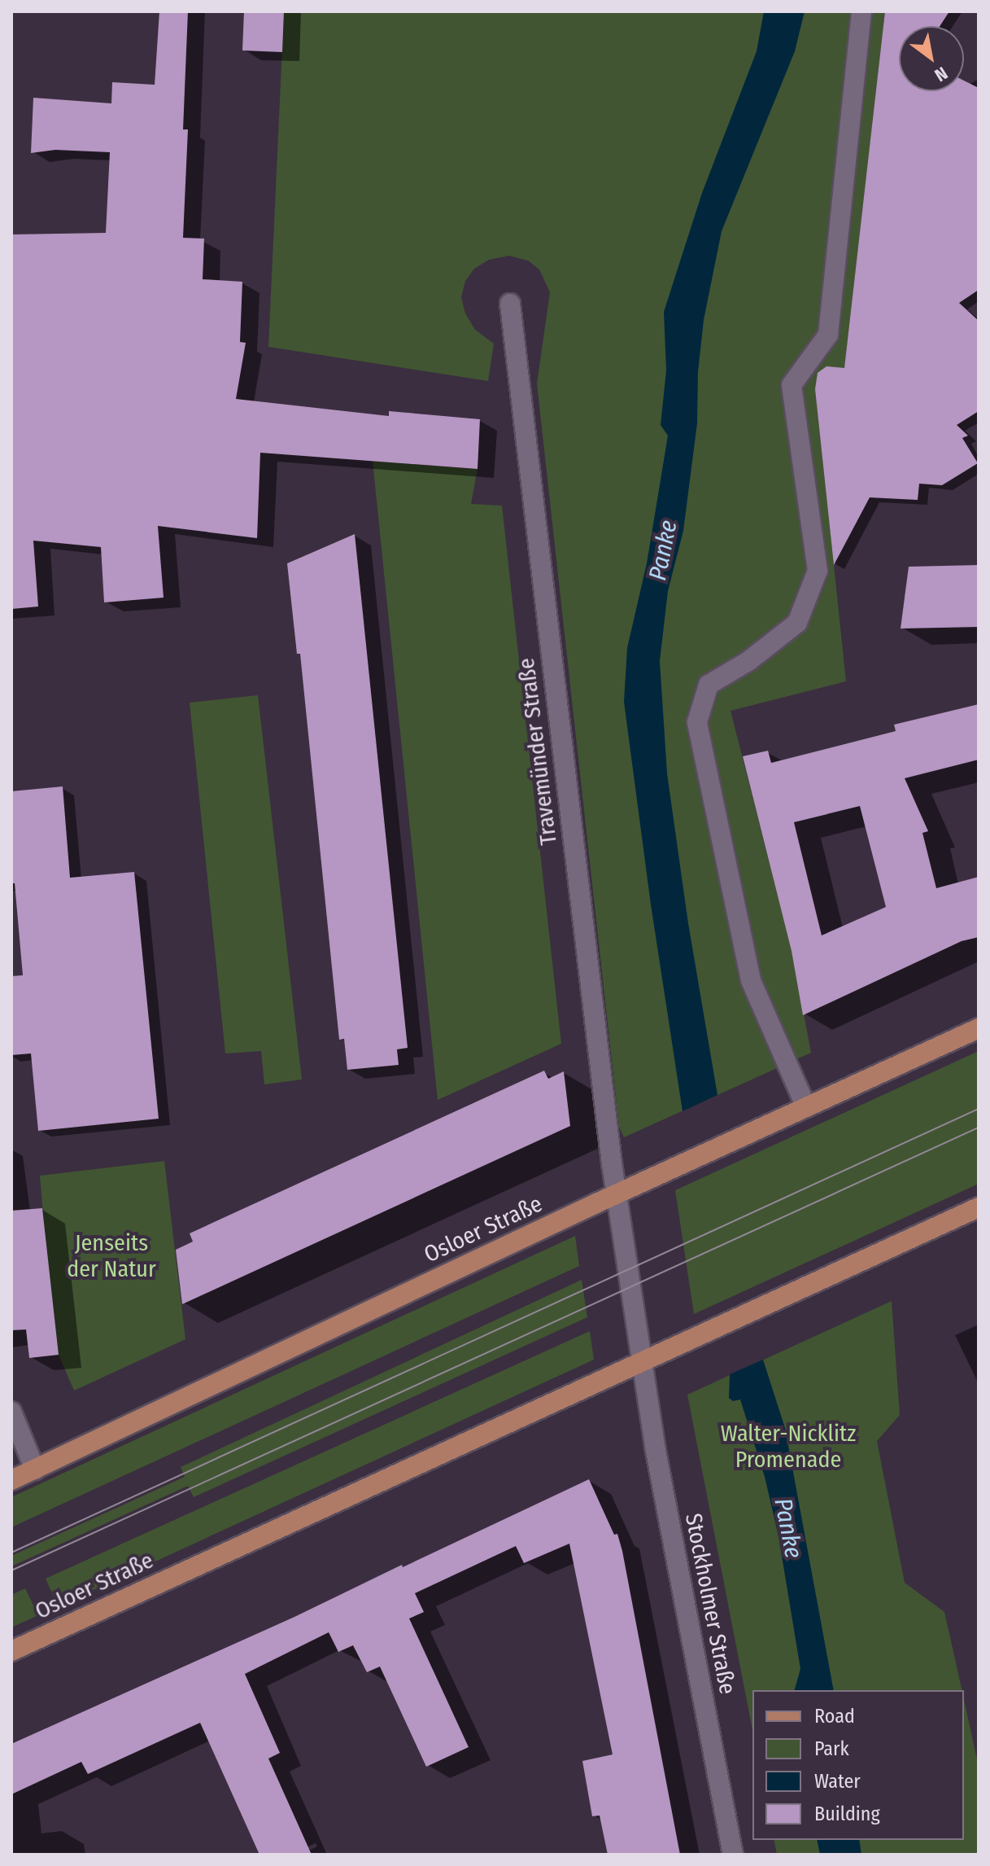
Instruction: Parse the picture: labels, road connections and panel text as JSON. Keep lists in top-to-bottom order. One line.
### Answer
{"streets":{"main road":["Osloer Straße"],"street":["Travemünder Straße","Stockholmer Straße"]},"crossings":[["Travemünder Straße","Osloer Straße"],["Travemünder Straße","Stockholmer Straße"],["Osloer Straße","Stockholmer Straße"]],"water":["Panke"],"parks":["Jenseits der Natur","Walter-Nicklitz Promenade"],"legend":["Road","Park","Water","Building"],"north":"bottom right"}
